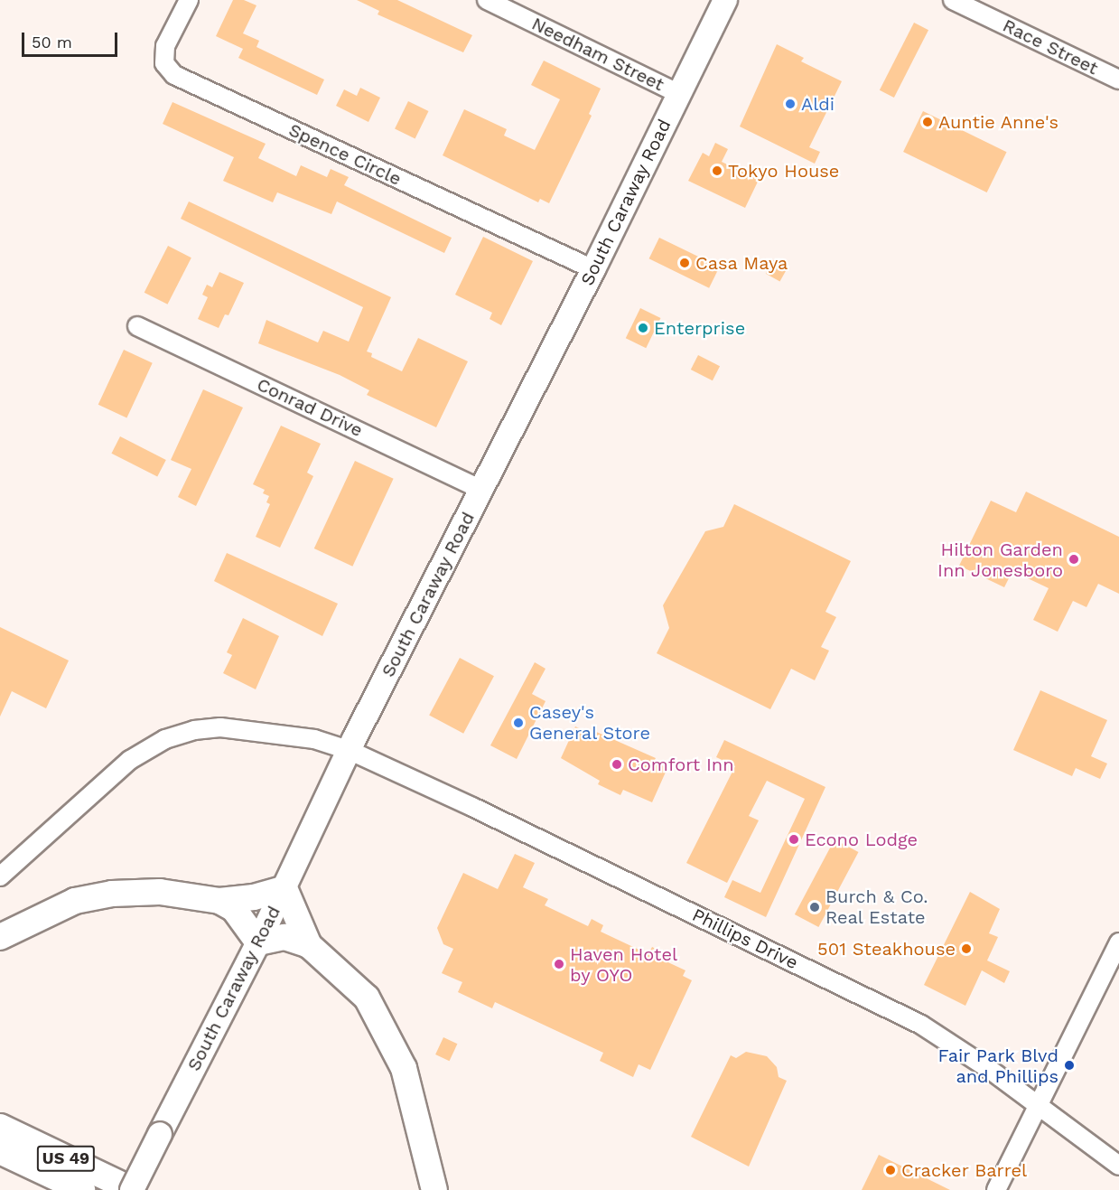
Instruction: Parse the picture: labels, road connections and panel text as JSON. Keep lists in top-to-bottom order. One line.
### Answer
{"streets":{"highway":["US 49"],"main road":["South Caraway Road"],"street":["Race Street","Needham Street","Spence Circle","Conrad Drive","Phillips Drive"]},"crossings":[["Needham Street","South Caraway Road"],["Spence Circle","South Caraway Road"],["South Caraway Road","Conrad Drive"],["South Caraway Road","Phillips Drive"],["South Caraway Road","US 49"]],"places":["Aldi","Auntie Anne's","Tokyo House","Casa Maya","Enterprise","Hilton Garden Inn Jonesboro","Casey's General Store","Comfort Inn","Econo Lodge","Burch & Co. Real Estate","501 Steakhouse","Haven Hotel by OYO","Fair Park Blvd and Phillips","Cracker Barrel"],"scale_bar":"50 m"}
